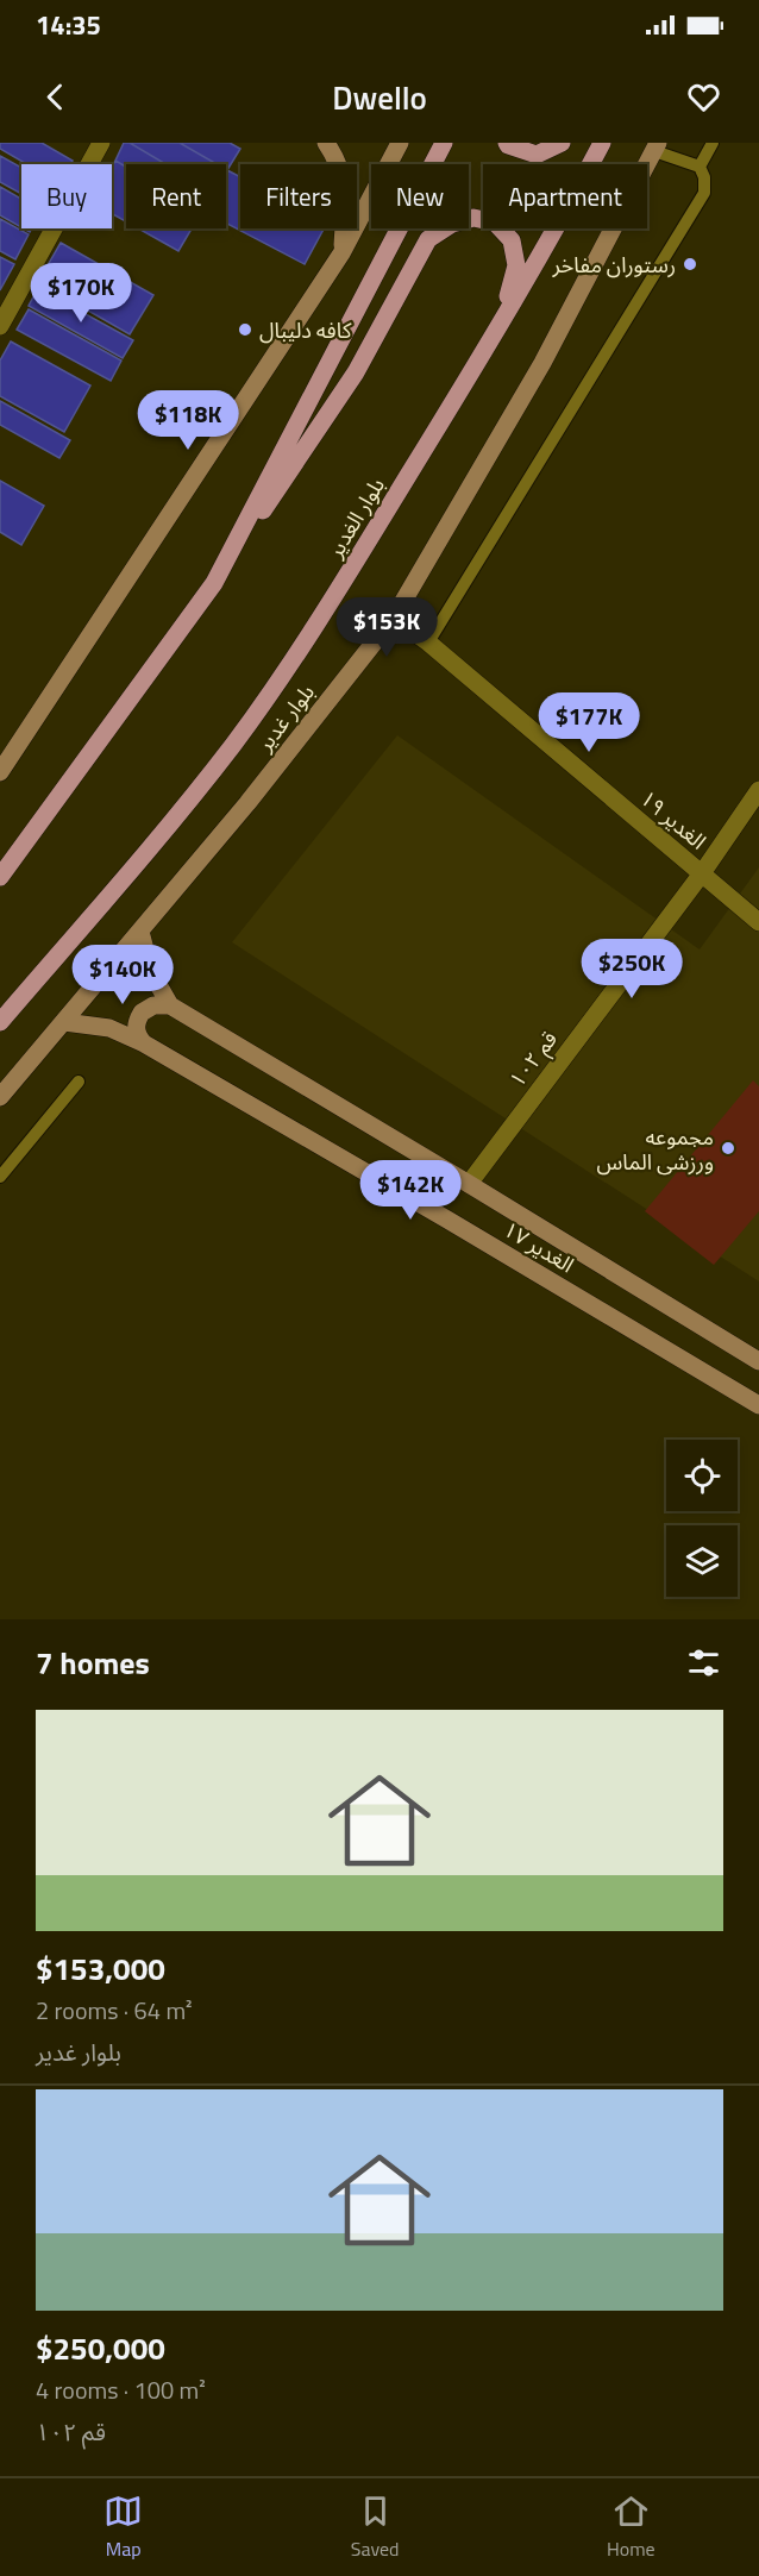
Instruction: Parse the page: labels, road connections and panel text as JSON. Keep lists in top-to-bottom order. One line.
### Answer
{"streets":{"main road":["بلوار الغدیر","بلوار غدیر","الغدیر ۱۷"],"street":["الغدیر ۱۹","قم ۱۰۲"]},"crossings":[["بلوار غدیر","الغدیر ۱۹"],["بلوار غدیر","الغدیر ۱۷"],["الغدیر ۱۹","قم ۱۰۲"],["قم ۱۰۲","الغدیر ۱۷"]],"places":["رستوران مفاخر","کافه دلیبال","مجموعه ورزشی الماس"],"page":{"status":"14:35","header":"Dwello","chip":["Buy","Rent","Filters","New","Apartment"],"price":["$170K","$118K","$153K","$177K","$250K","$140K","$142K"],"heading":"7 homes","list":[{"name":"$153,000","note":"2 rooms · 64 m² · بلوار غدیر"},{"name":"$250,000","note":"4 rooms · 100 m² · قم ۱۰۲"}],"tabs":["Map","Saved","Home"]}}
